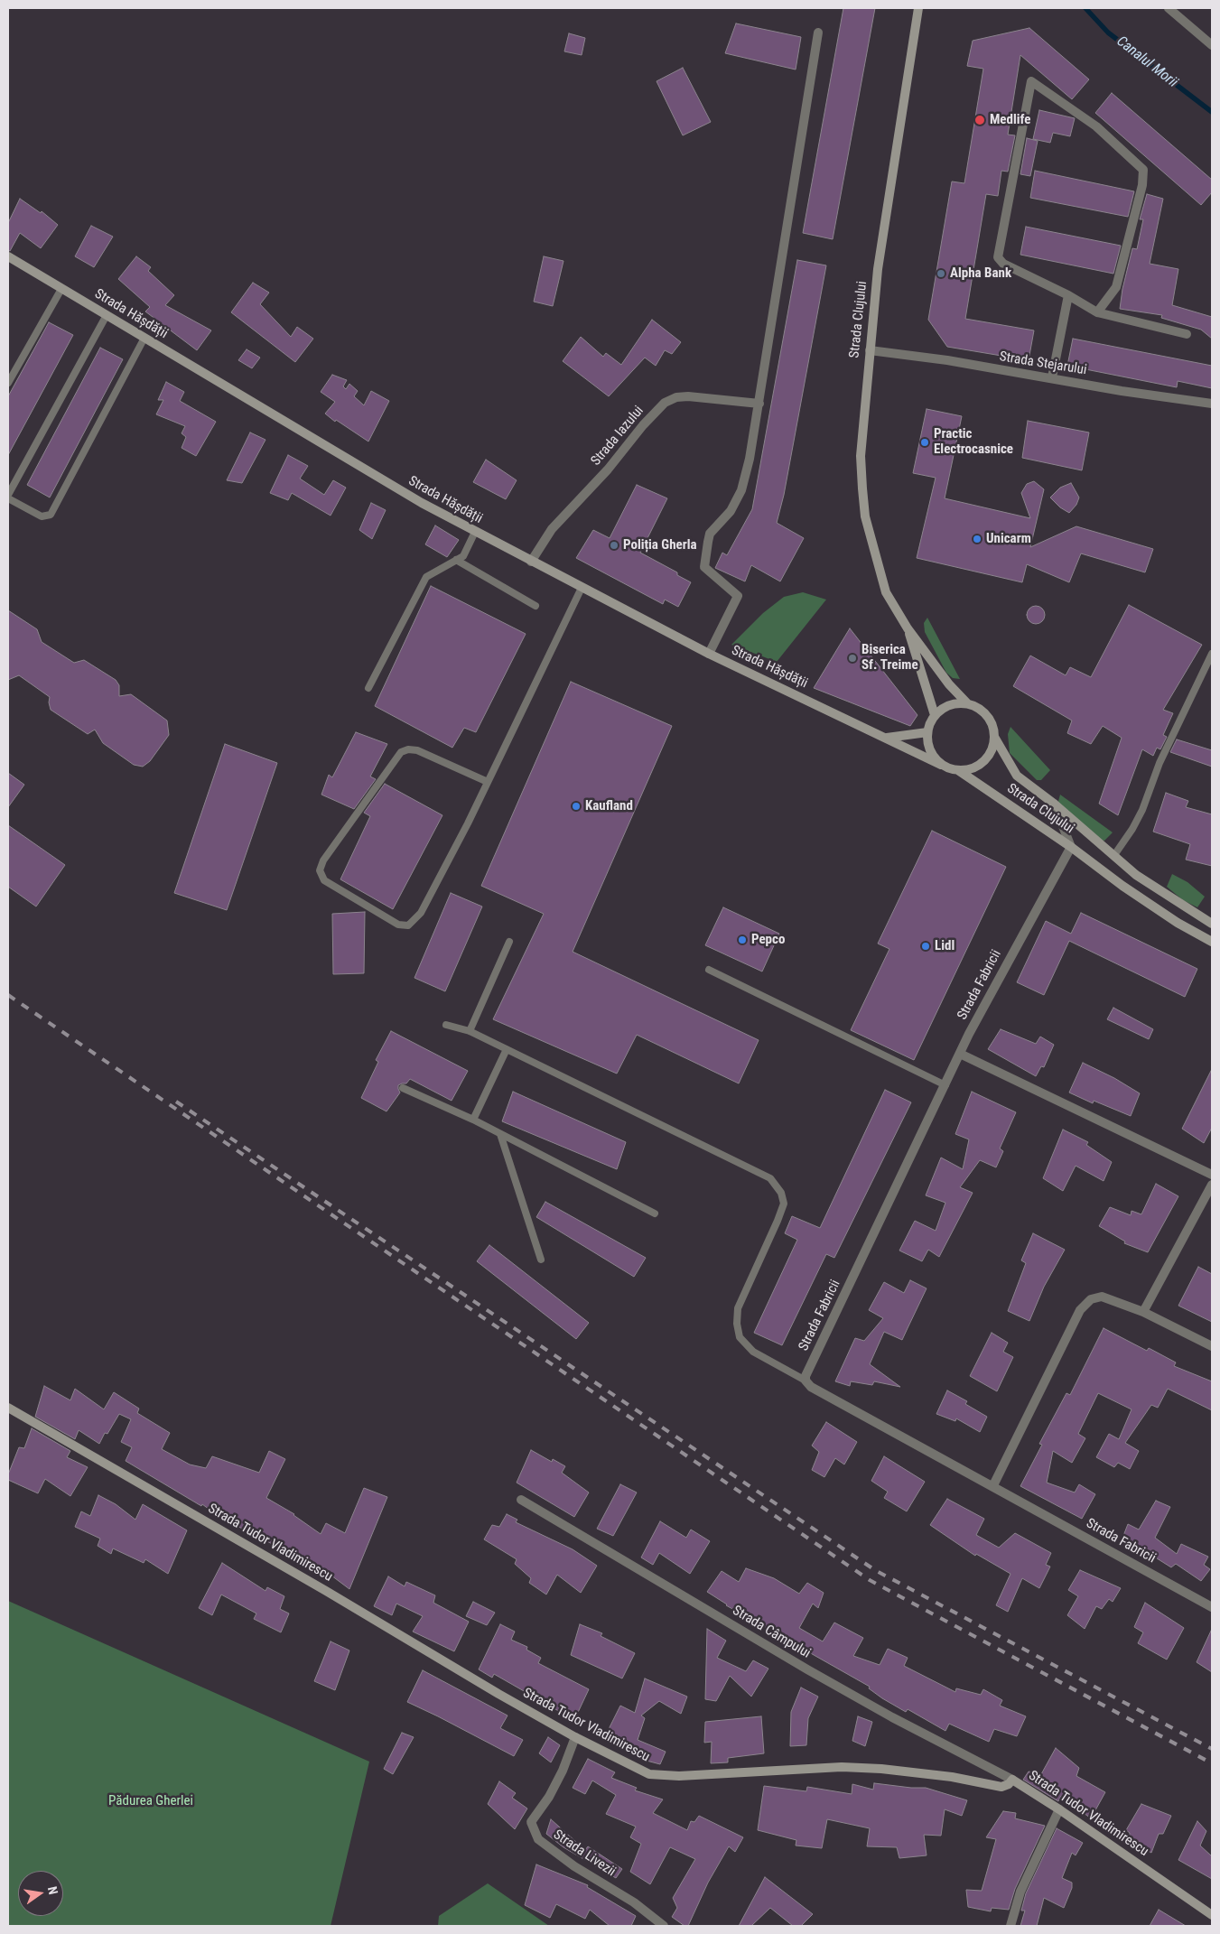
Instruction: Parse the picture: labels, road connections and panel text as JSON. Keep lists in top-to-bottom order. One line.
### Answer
{"streets":{"street":["Strada Hășdății","Strada Clujului","Strada Stejarului","Strada Iazului","Strada Fabricii","Strada Tudor Vladimirescu","Strada Câmpului","Strada Livezii"]},"crossings":[["Strada Hășdății","Strada Clujului"],["Strada Hășdății","Strada Iazului"],["Strada Clujului","Strada Stejarului"],["Strada Clujului","Strada Fabricii"],["Strada Tudor Vladimirescu","Strada Câmpului"],["Strada Tudor Vladimirescu","Strada Livezii"]],"water":["Canalul Morii"],"parks":["Pădurea Gherlei"],"places":["Medlife","Alpha Bank","Practic Electrocasnice","Unicarm","Poliția Gherla","Biserica Sf. Treime","Kaufland","Pepco","Lidl"],"north":"right"}
